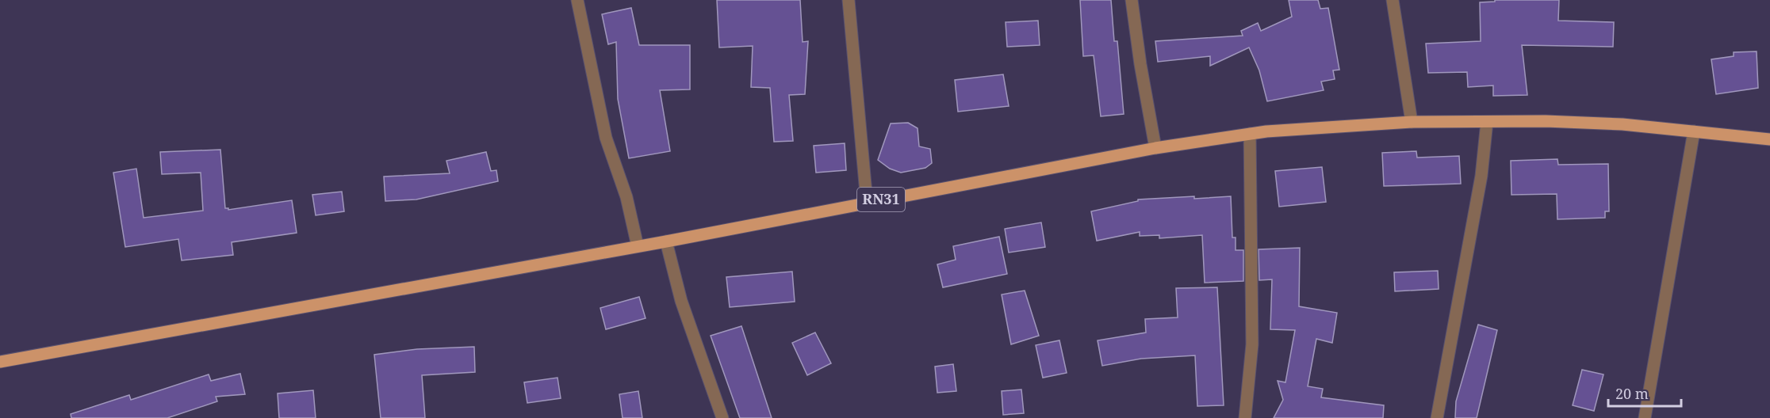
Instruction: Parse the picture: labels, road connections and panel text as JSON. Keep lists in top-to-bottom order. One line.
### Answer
{"streets":{"main road":["RN31"]},"scale_bar":"20 m"}
